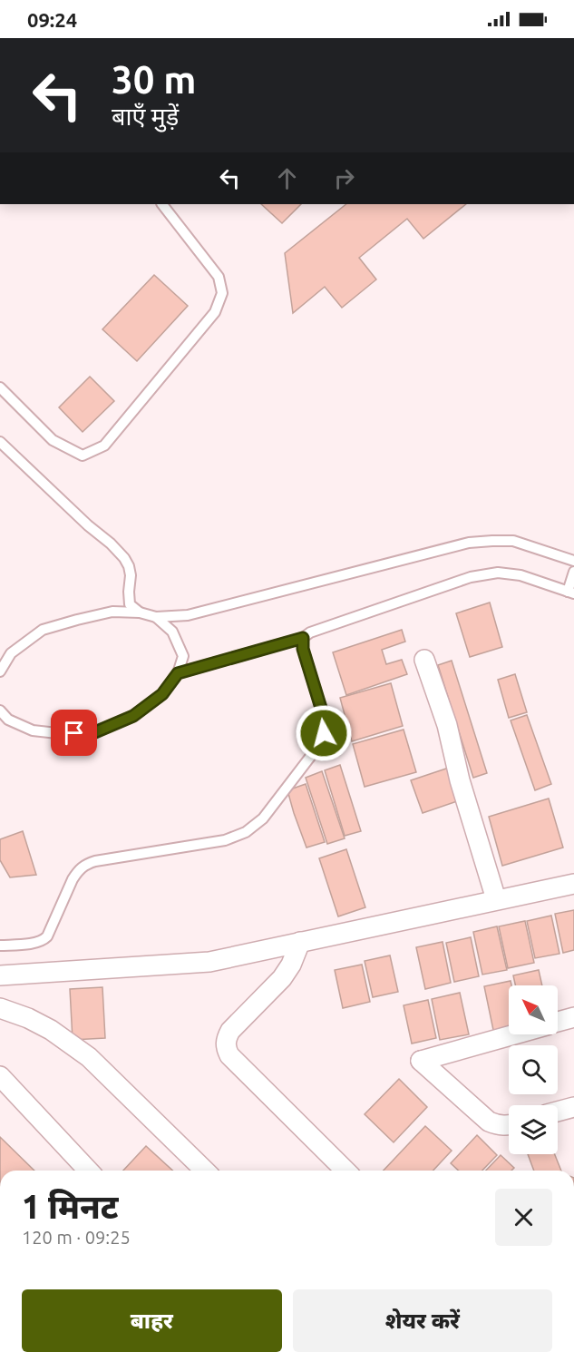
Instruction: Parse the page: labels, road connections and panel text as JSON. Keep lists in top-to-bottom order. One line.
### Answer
{"north":"top left","page":{"status":"09:24","turn":["30 m","बाएँ मुड़ें"],"heading":["1 मिनट","120 m · 09:25"],"buttons":["बाहर","शेयर करें"]}}
